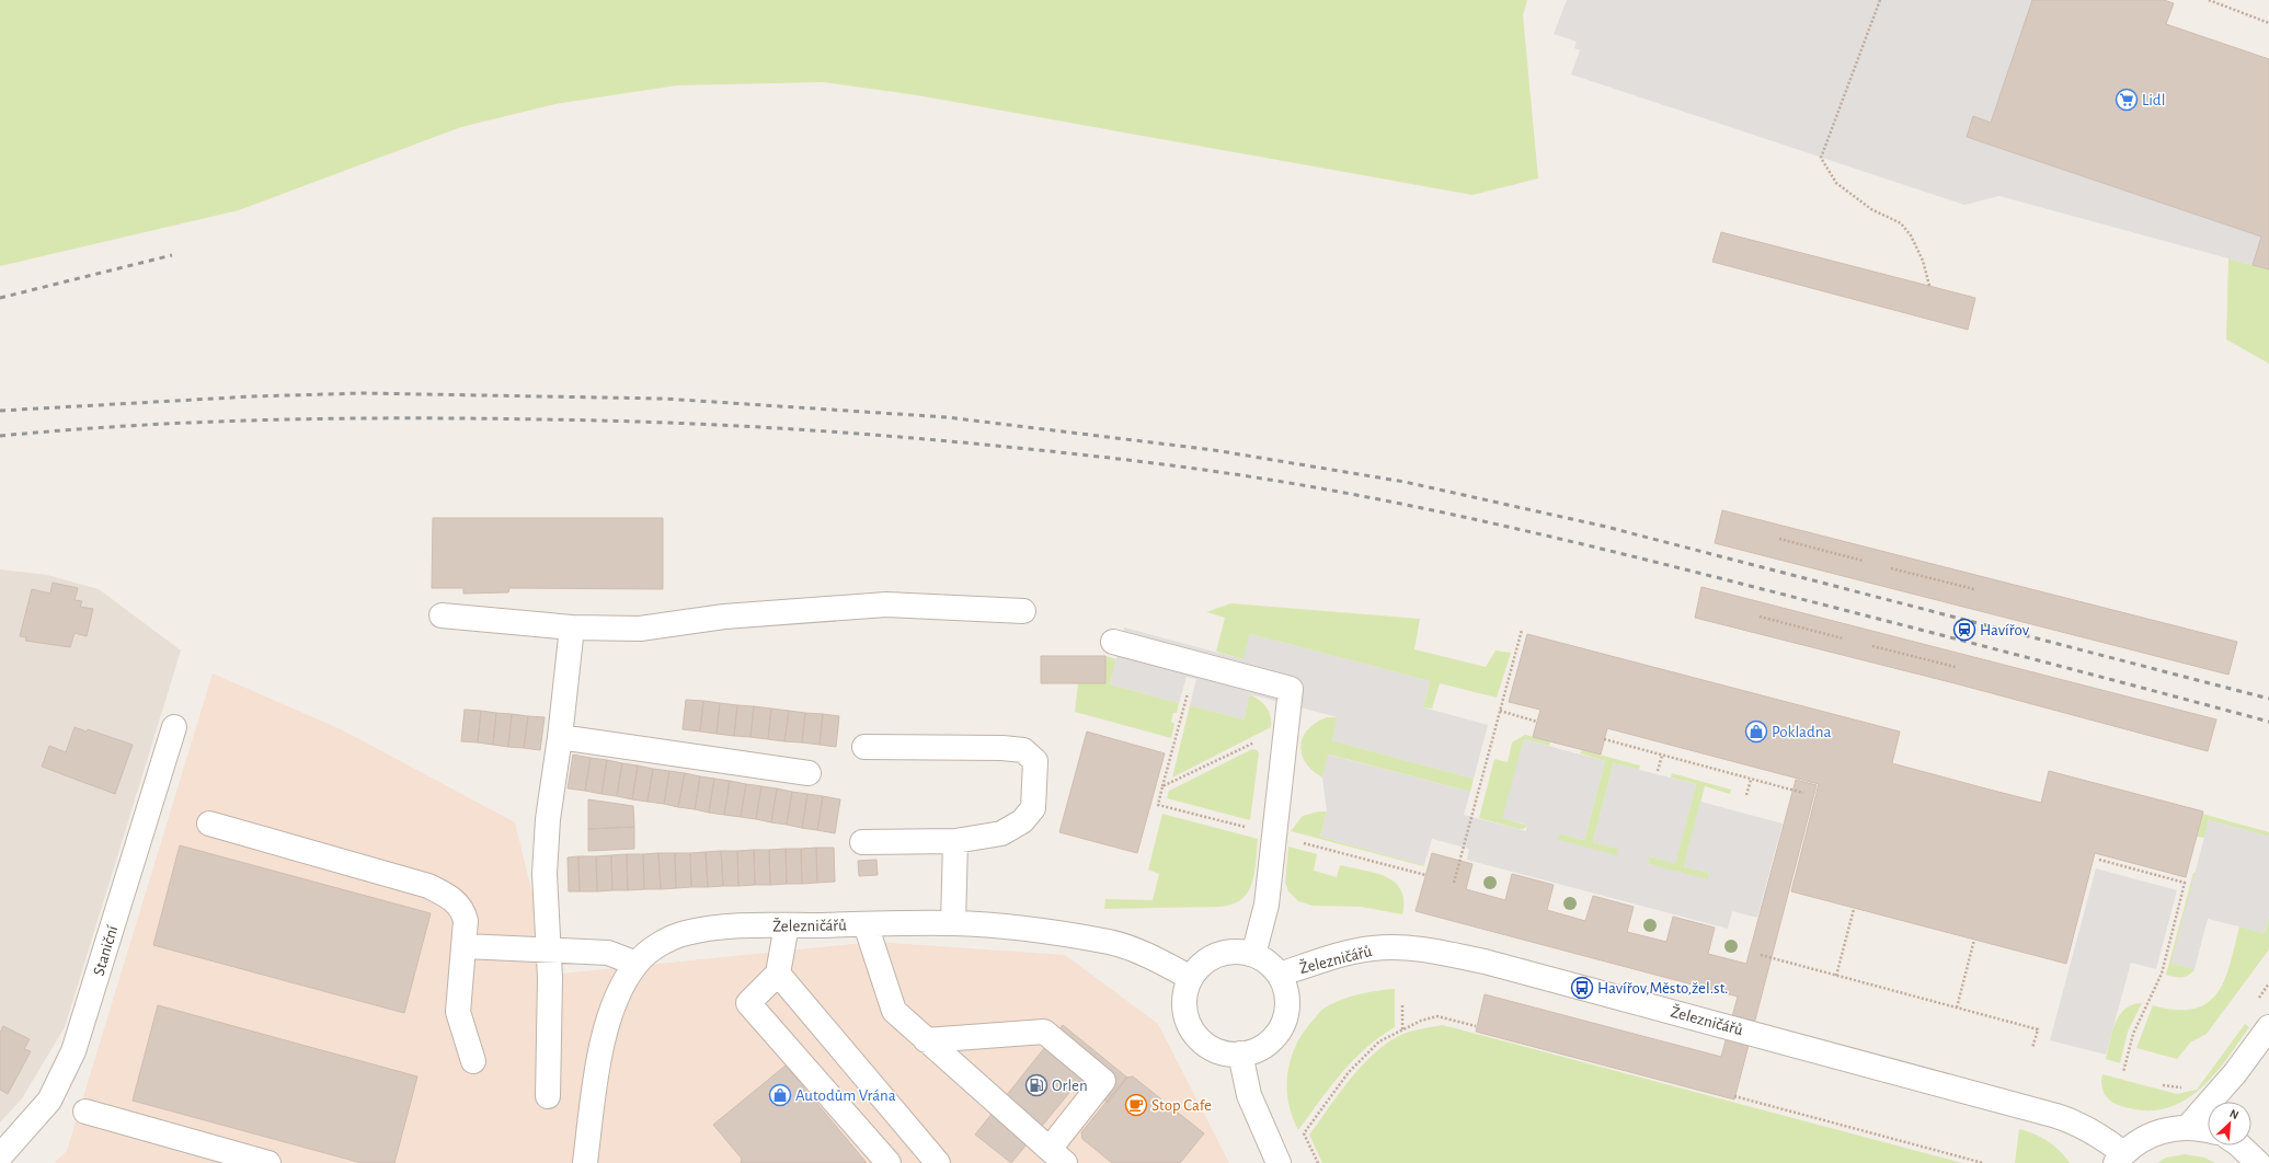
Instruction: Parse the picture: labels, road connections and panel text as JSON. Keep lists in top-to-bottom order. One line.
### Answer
{"streets":{"street":["Železničářů","Staniční"]},"places":{"supermarket":["Lidl"],"station":["Havířov"],"shop":["Pokladna","Autodům Vrána"],"bus stop":["Havířov,Město,žel.st."],"fuel station":["Orlen"],"cafe":["Stop Cafe"]},"north":"top right"}
